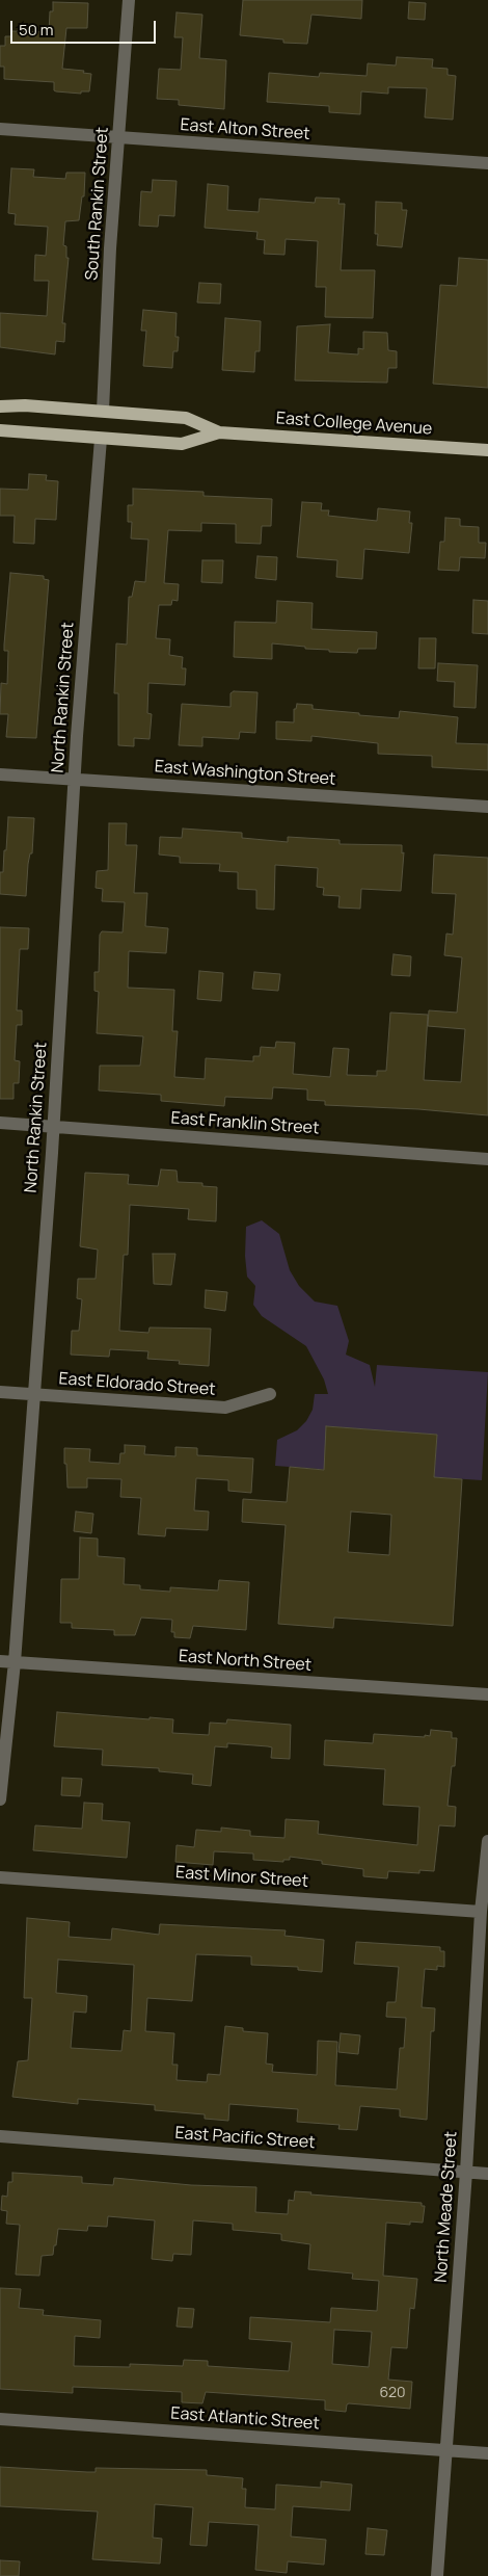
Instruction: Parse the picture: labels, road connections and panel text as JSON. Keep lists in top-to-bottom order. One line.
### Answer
{"streets":{"main road":["East College Avenue"],"street":["East Alton Street","South Rankin Street","North Rankin Street","East Washington Street","East Franklin Street","East Eldorado Street","East North Street","East Minor Street","East Pacific Street","North Meade Street","East Atlantic Street"]},"crossings":[["East Alton Street","South Rankin Street"],["South Rankin Street","East College Avenue"],["East College Avenue","North Rankin Street"],["North Rankin Street","East Washington Street"],["North Rankin Street","East Franklin Street"],["North Rankin Street","East Eldorado Street"],["North Rankin Street","East North Street"],["East Minor Street","North Meade Street"],["East Pacific Street","North Meade Street"],["North Meade Street","East Atlantic Street"]],"house_numbers":["620"],"scale_bar":"50 m"}
